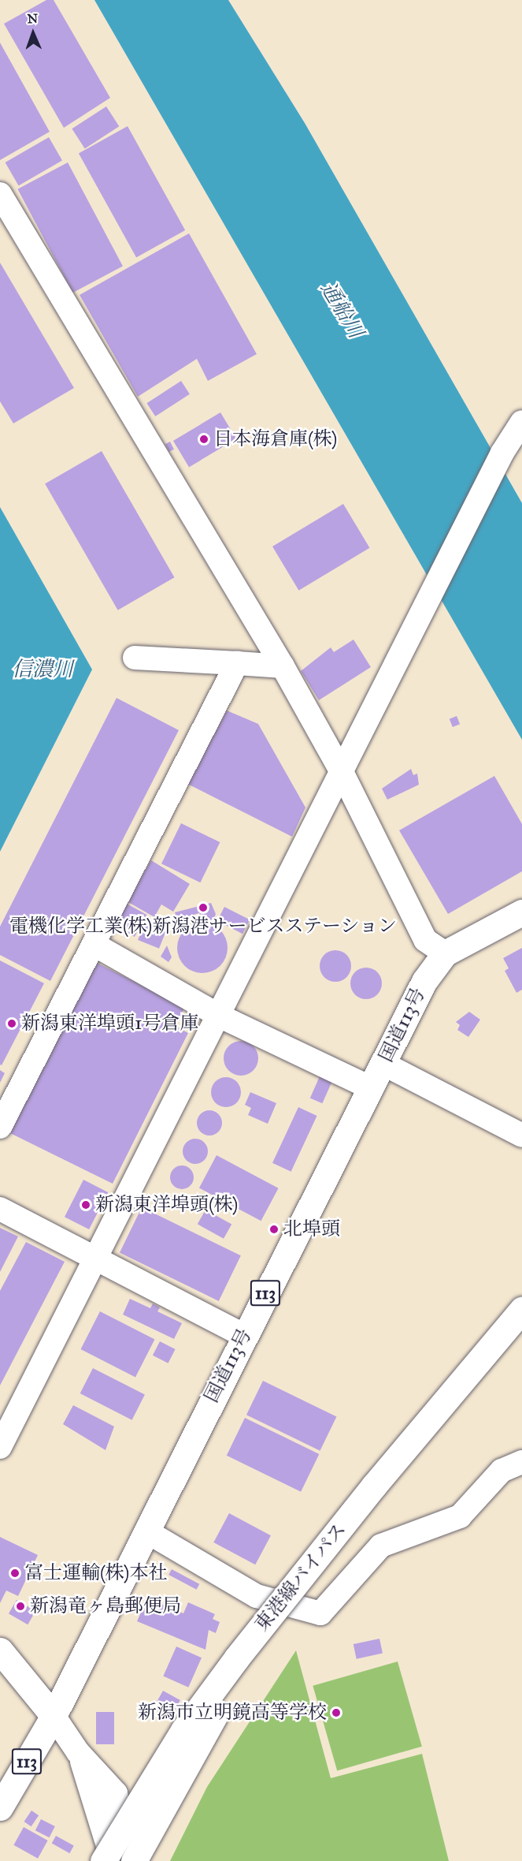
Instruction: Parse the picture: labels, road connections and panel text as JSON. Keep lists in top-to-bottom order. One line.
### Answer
{"streets":{"main road":["国道113号","113","東港線バイパス"]},"water":["通船川","信濃川"],"places":["日本海倉庫(株)","電機化学工業(株)新潟港サービスステーション","新潟東洋埠頭1号倉庫","新潟東洋埠頭(株)","北埠頭","富士運輸(株)本社","新潟竜ヶ島郵便局","新潟市立明鏡高等学校"],"north":"top"}
